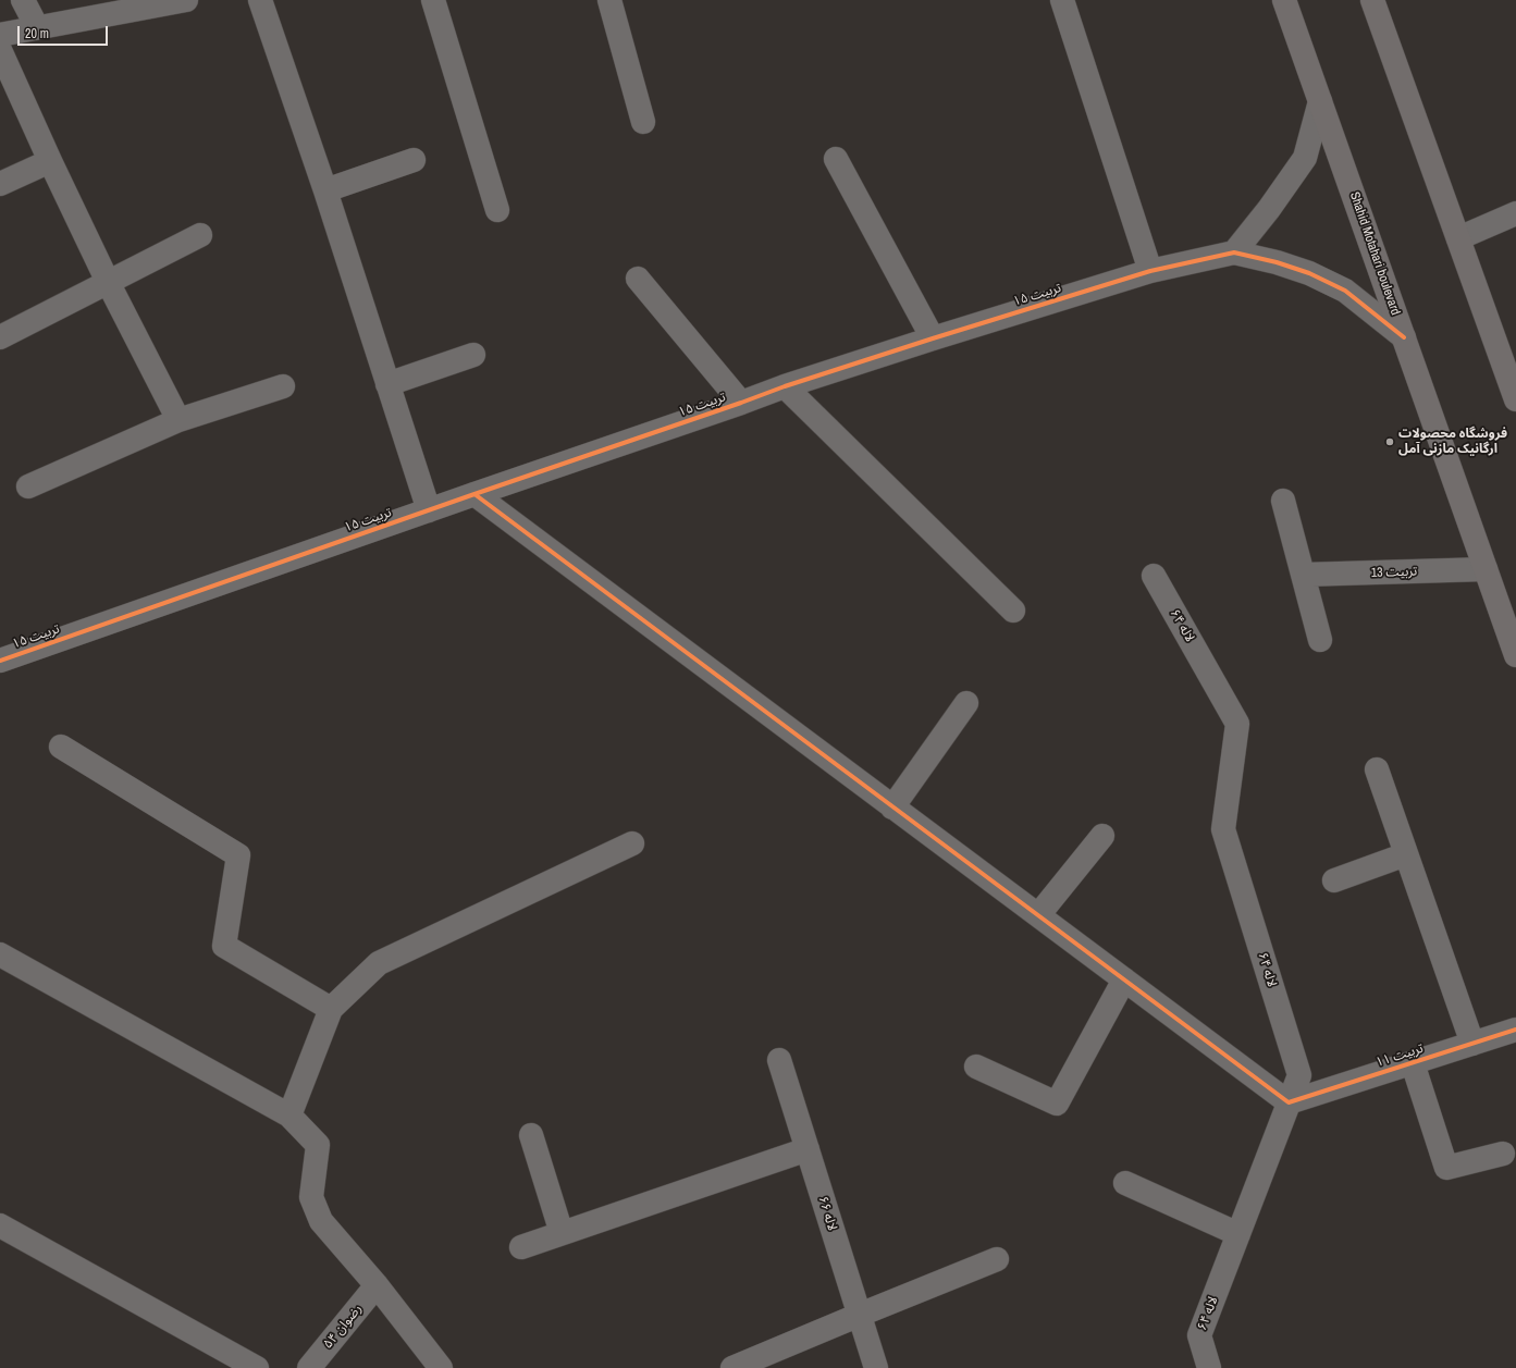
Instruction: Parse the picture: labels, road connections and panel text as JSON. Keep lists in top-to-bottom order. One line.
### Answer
{"streets":{"main road":["Shahid Motahari boulevard"],"street":["تربیت ۱۵","تربیت 13","لاله ۶۴","تربیت ۱۱","لاله ۶۶","رضوان ۵۴"]},"crossings":[["Shahid Motahari boulevard","تربیت ۱۵"],["Shahid Motahari boulevard","تربیت 13"],["لاله ۶۴","تربیت ۱۱"]],"places":["فروشگاه محصولات ارگانیک مازنی آمل"],"scale_bar":"20 m"}
